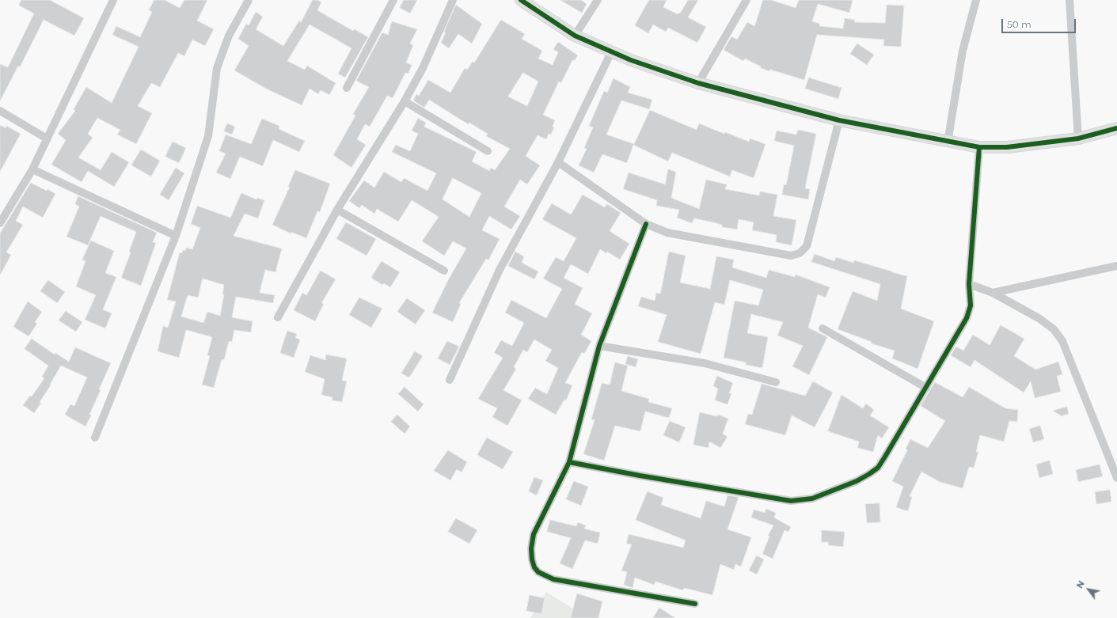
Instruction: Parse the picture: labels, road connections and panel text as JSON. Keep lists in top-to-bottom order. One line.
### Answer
{"scale_bar":"50 m","north":"top left"}
